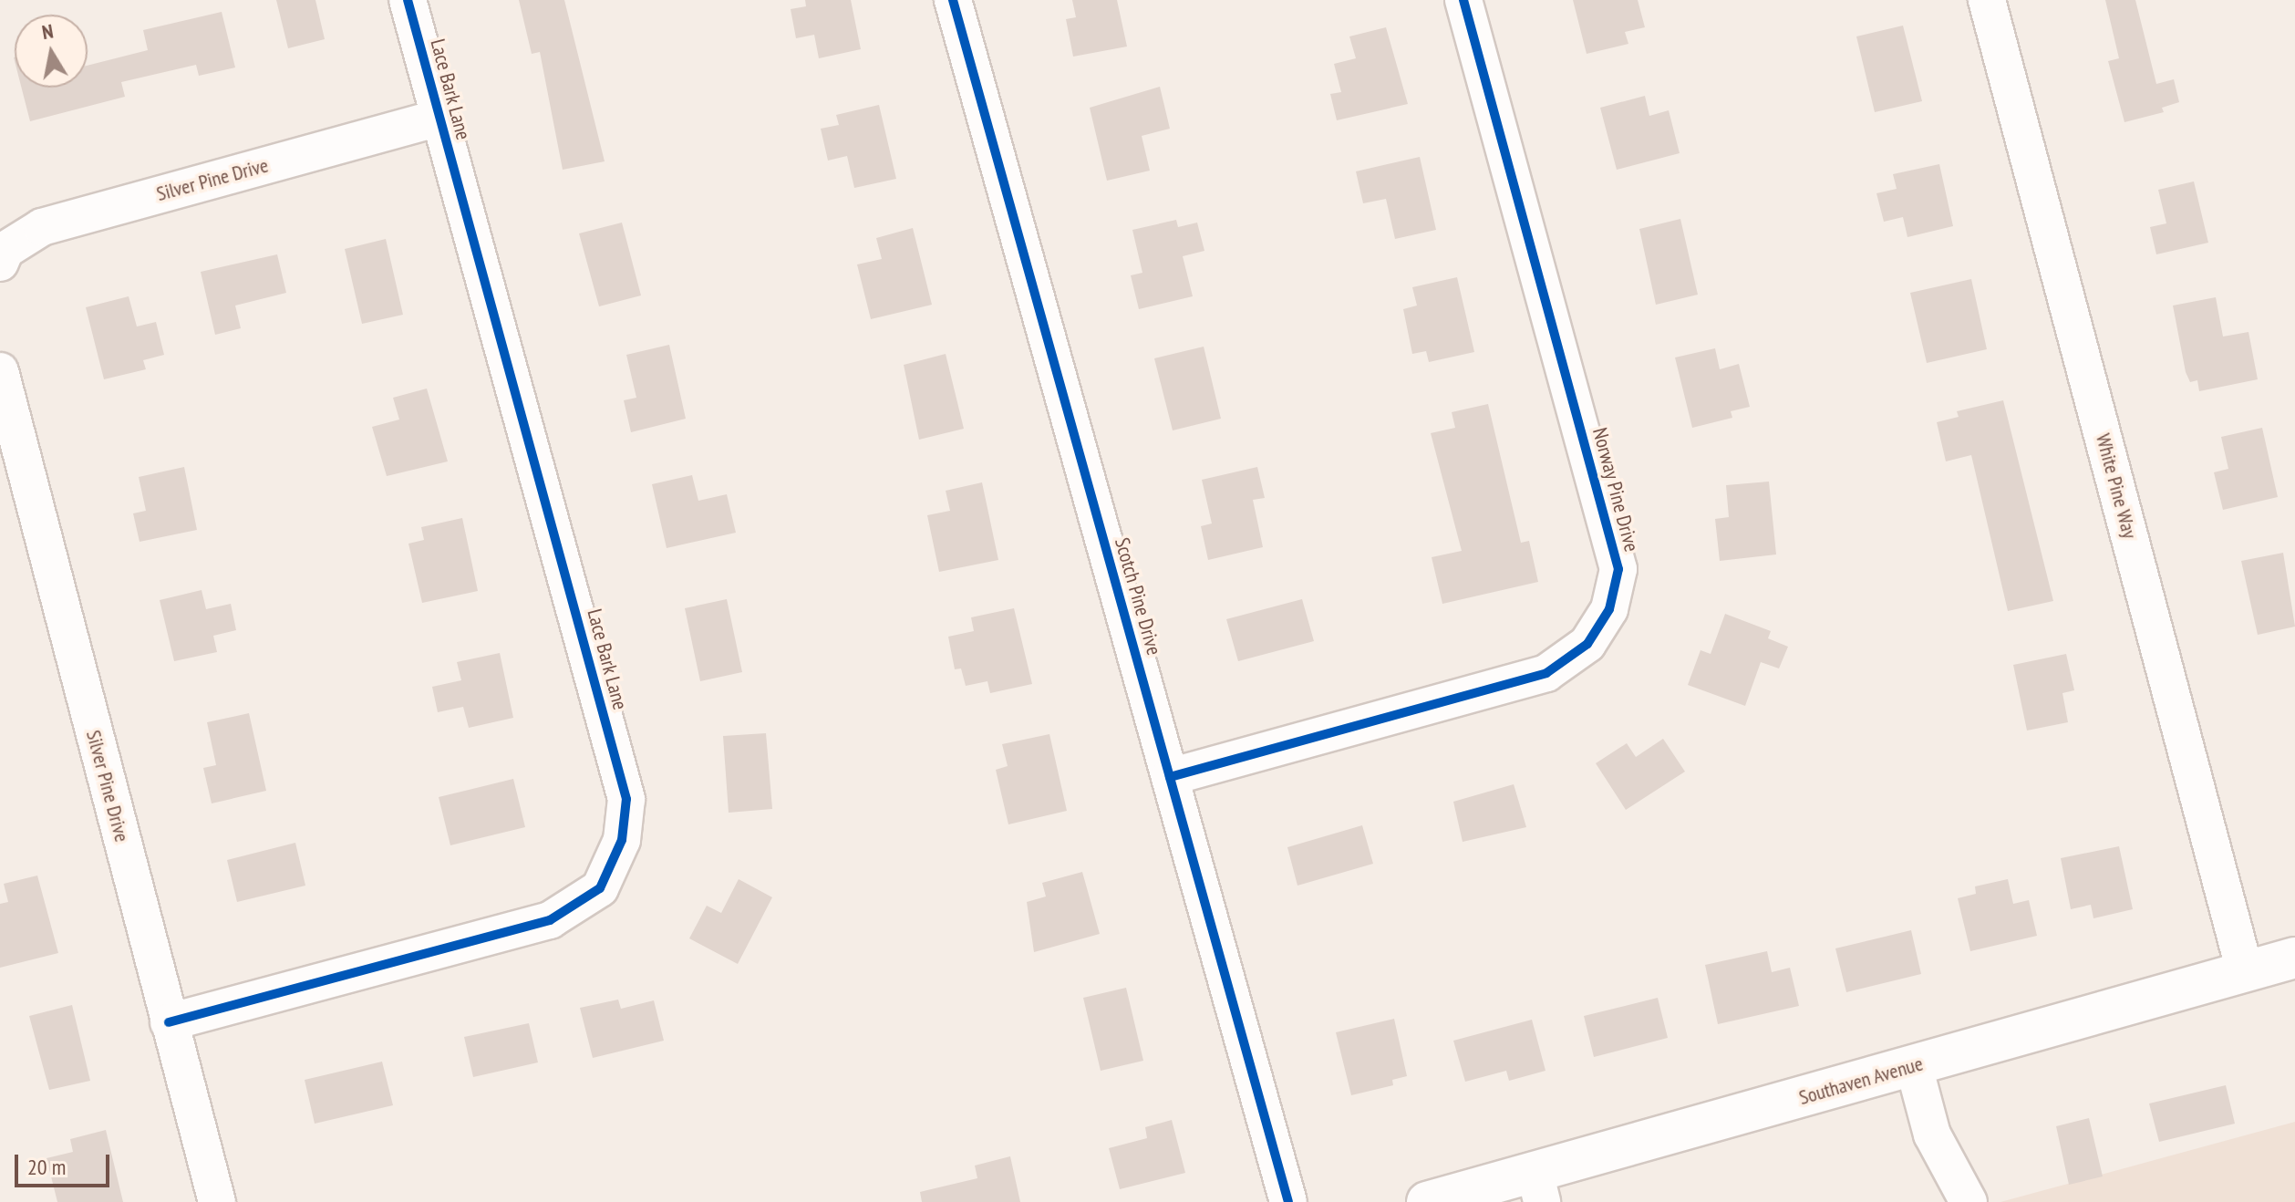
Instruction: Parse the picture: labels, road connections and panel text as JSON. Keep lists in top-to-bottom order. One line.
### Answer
{"streets":{"street":["Lace Bark Lane","Silver Pine Drive","White Pine Way","Norway Pine Drive","Scotch Pine Drive","Southaven Avenue"]},"crossings":[["Lace Bark Lane","Silver Pine Drive"],["White Pine Way","Southaven Avenue"],["Norway Pine Drive","Scotch Pine Drive"]],"scale_bar":"20 m","north":"top"}
